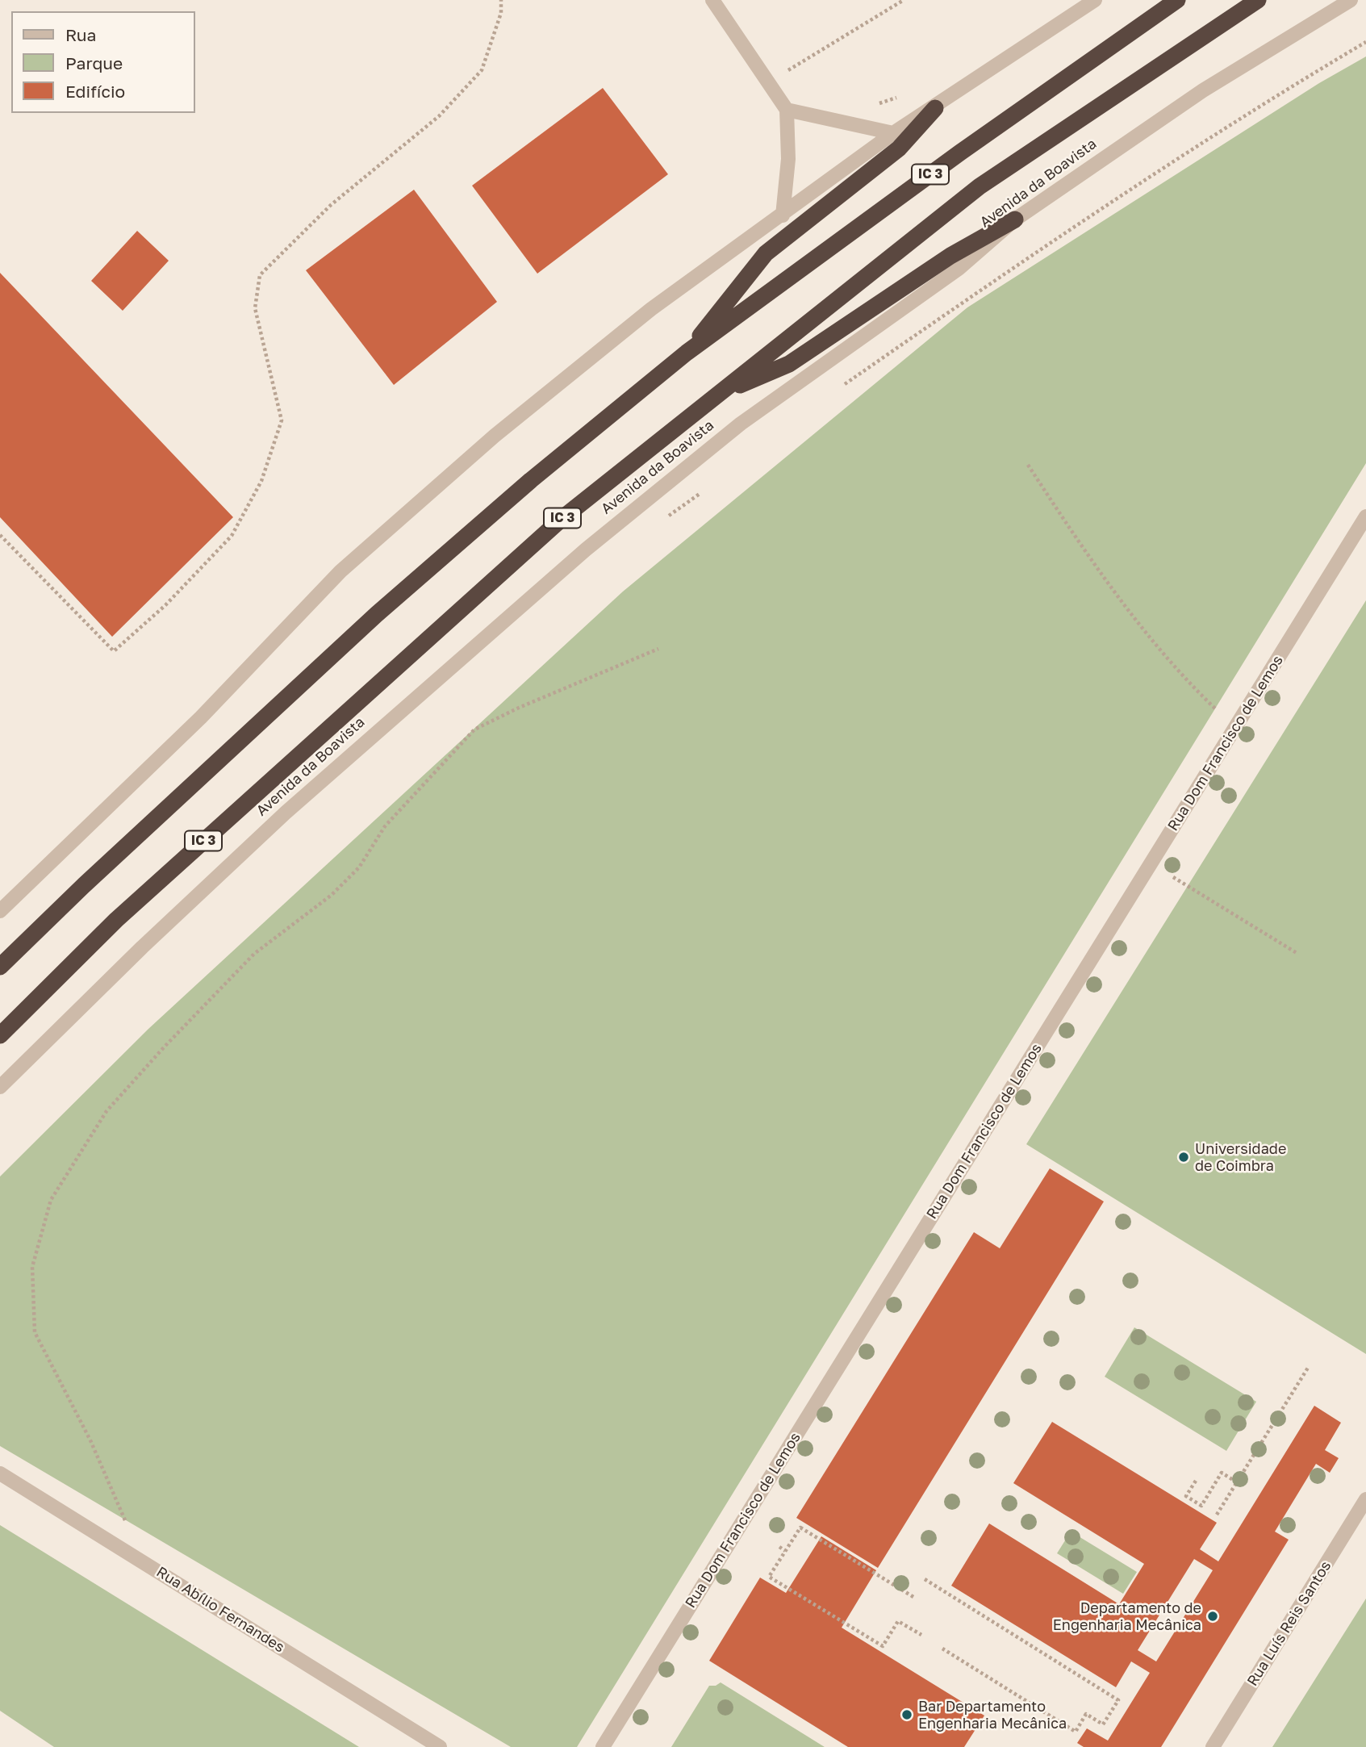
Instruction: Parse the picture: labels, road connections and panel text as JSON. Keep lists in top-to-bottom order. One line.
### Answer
{"streets":{"highway":["IC 3","Avenida da Boavista"],"street":["Rua Dom Francisco de Lemos","Rua Abílio Fernandes","Rua Luís Reis Santos"]},"places":["Universidade de Coimbra","Departamento de Engenharia Mecânica","Bar Departamento Engenharia Mecânica"],"legend":["Rua","Parque","Edifício"]}
